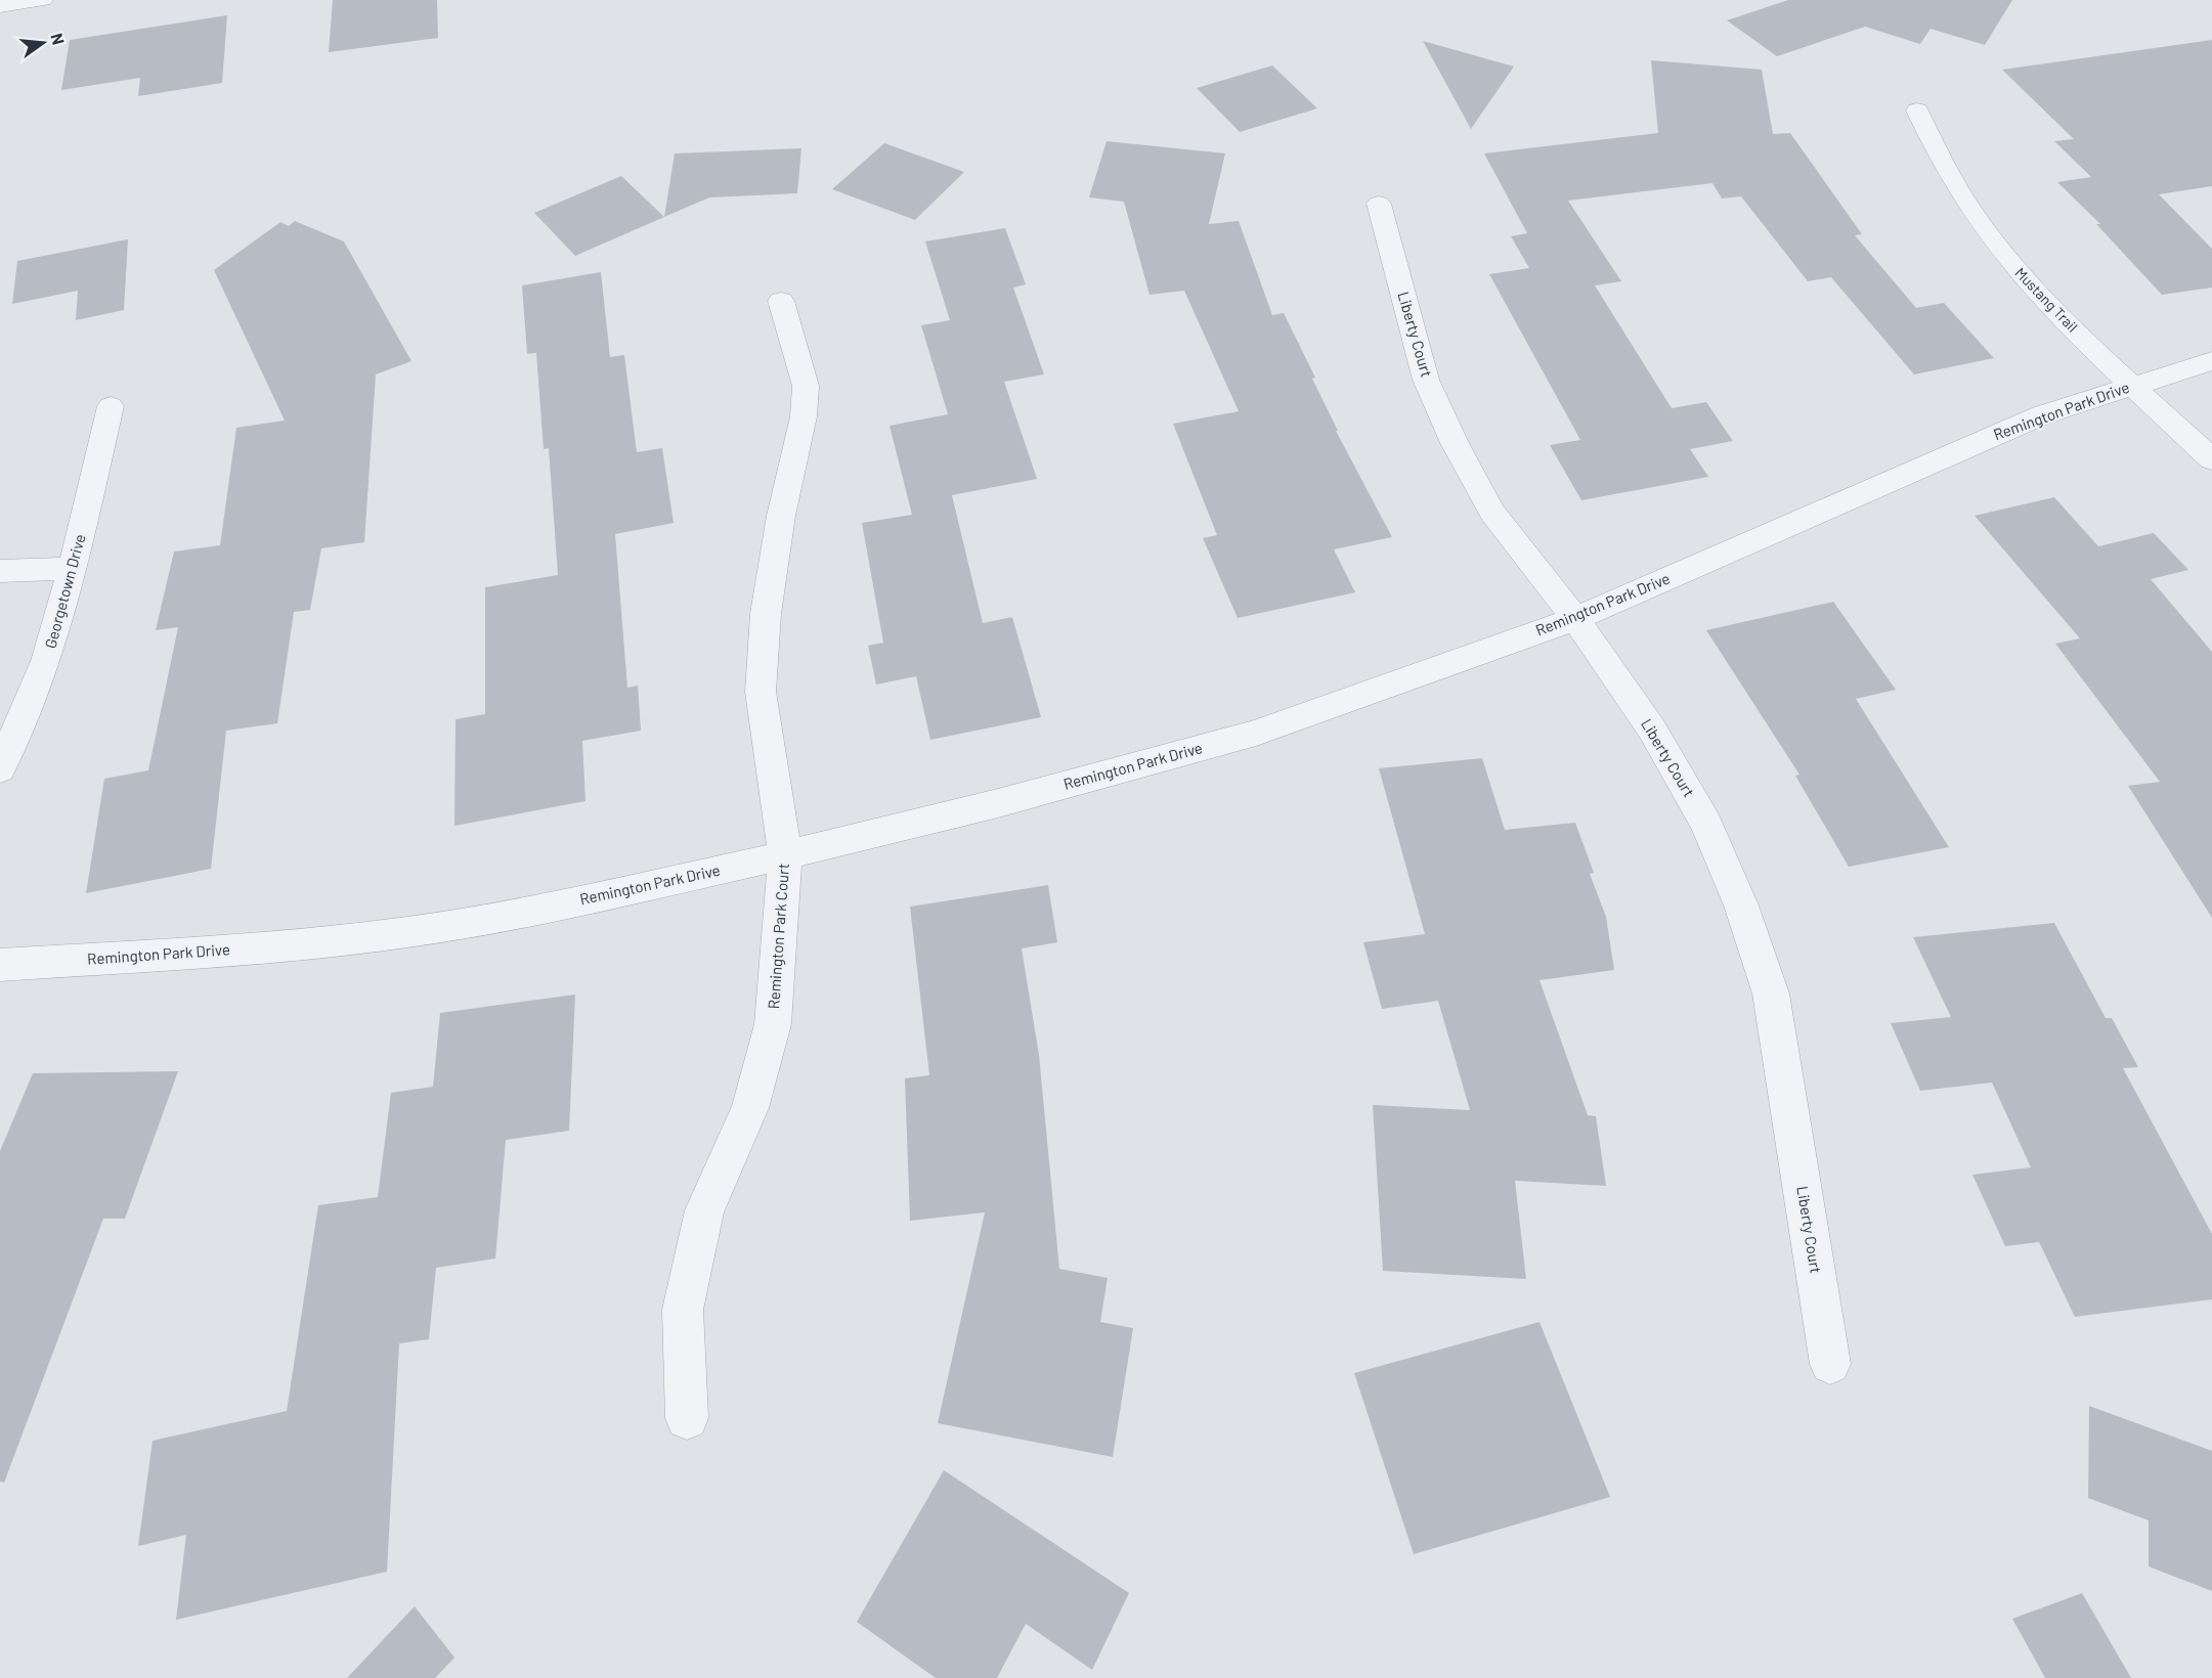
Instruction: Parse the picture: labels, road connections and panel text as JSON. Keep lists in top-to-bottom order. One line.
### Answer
{"streets":{"street":["Mustang Trail","Liberty Court","Remington Park Drive","Georgetown Drive","Remington Park Court"]},"crossings":[["Mustang Trail","Remington Park Drive"],["Liberty Court","Remington Park Drive"],["Remington Park Drive","Remington Park Court"]],"north":"right"}
